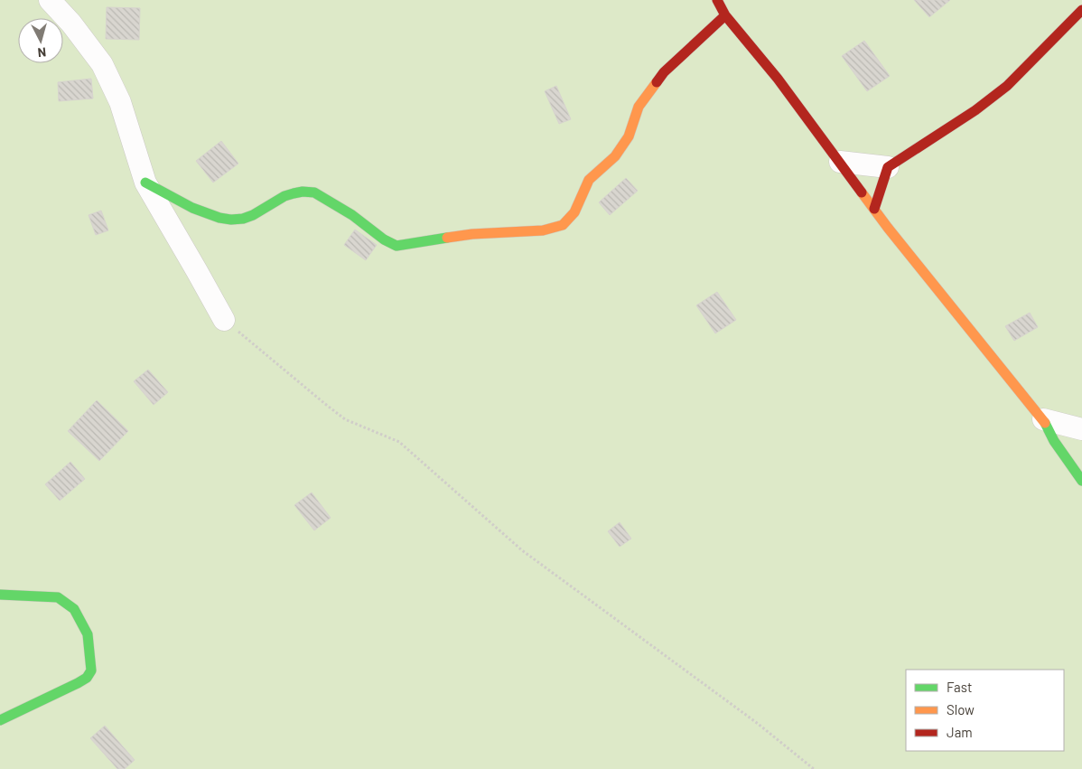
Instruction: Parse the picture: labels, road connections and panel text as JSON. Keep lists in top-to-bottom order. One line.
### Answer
{"legend":["Fast","Slow","Jam"],"north":"bottom"}
